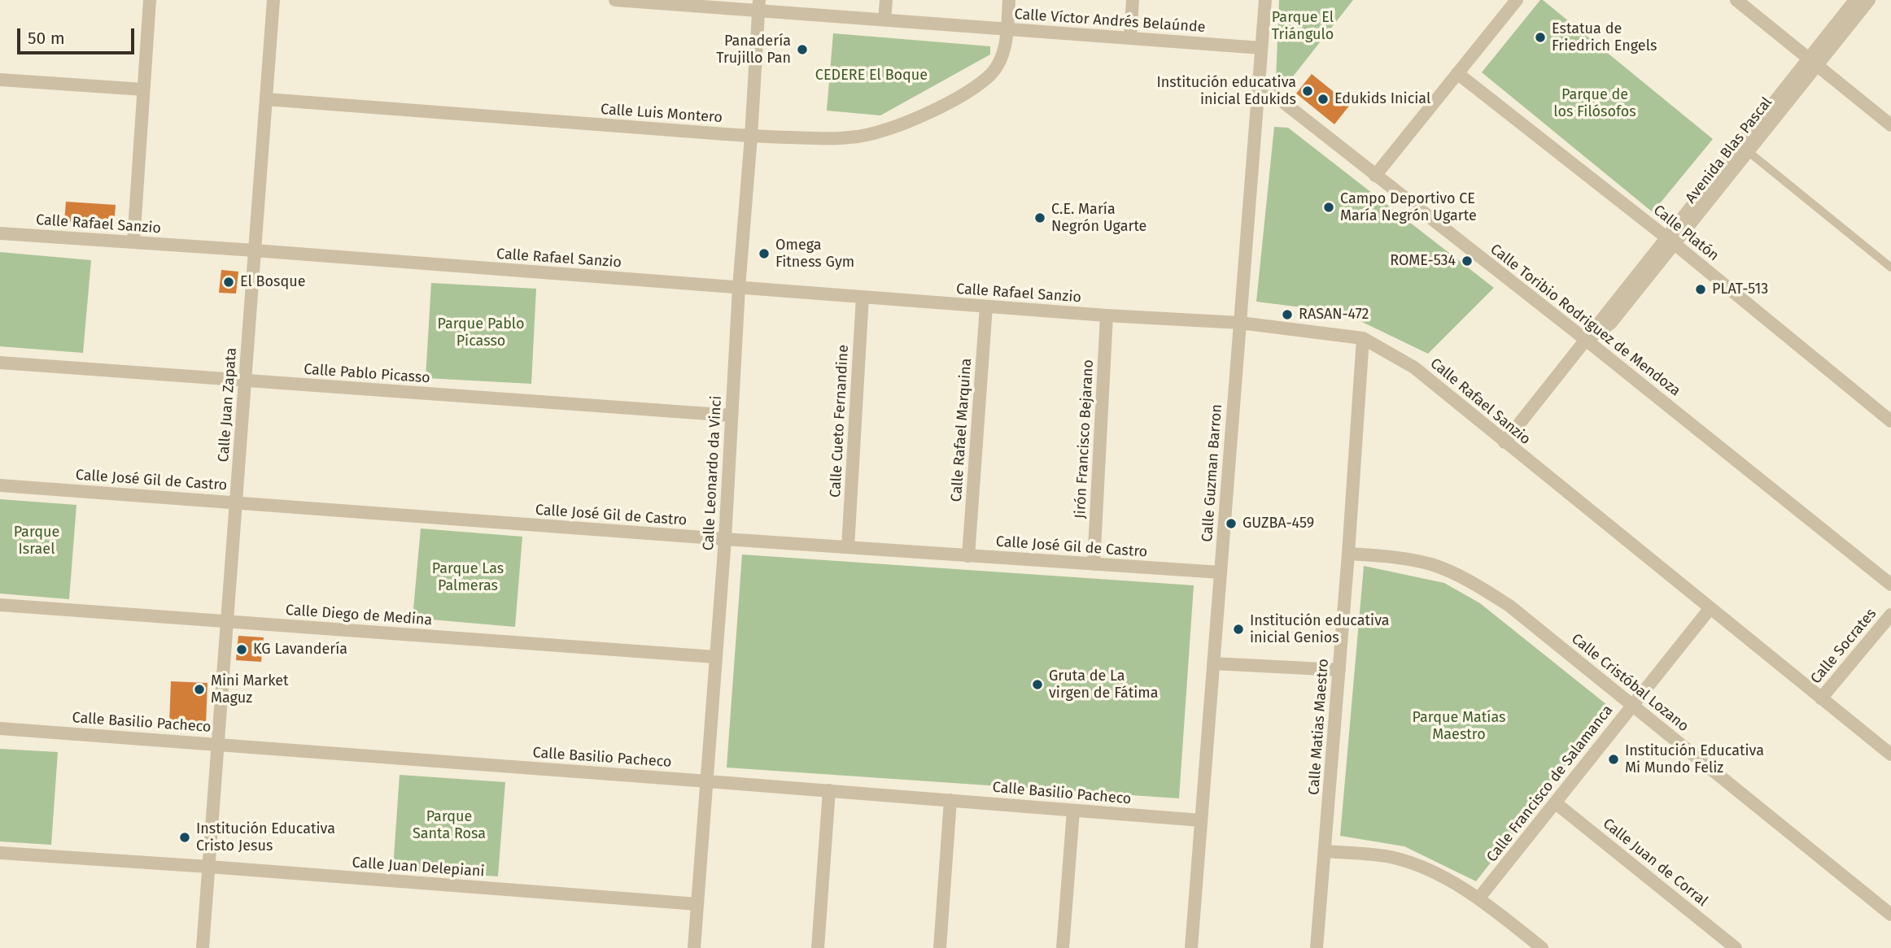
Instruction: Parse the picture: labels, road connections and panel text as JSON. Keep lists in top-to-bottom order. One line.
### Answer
{"streets":{"street":["Calle Víctor Andrés Belaúnde","Calle Luis Montero","Avenida Blas Pascal","Calle Rafael Sanzio","Calle Platón","Calle Toribio Rodriguez de Mendoza","Calle Pablo Picasso","Calle Juan Zapata","Calle Cueto Fernandine","Calle Rafael Marquina","Jirón Francisco Bejarano","Calle Leonardo da Vinci","Calle Guzman Barron","Calle José Gil de Castro","Calle Diego de Medina","Calle Socrates","Calle Cristóbal Lozano","Calle Basilio Pacheco","Calle Matias Maestro","Calle Francisco de Salamanca","Calle Juan de Corral","Calle Juan Delepiani"]},"crossings":[["Calle Víctor Andrés Belaúnde","Calle Luis Montero"],["Calle Víctor Andrés Belaúnde","Calle Leonardo da Vinci"],["Calle Víctor Andrés Belaúnde","Calle Guzman Barron"],["Calle Luis Montero","Calle Juan Zapata"],["Calle Luis Montero","Calle Leonardo da Vinci"],["Avenida Blas Pascal","Calle Rafael Sanzio"],["Avenida Blas Pascal","Calle Platón"],["Avenida Blas Pascal","Calle Toribio Rodriguez de Mendoza"],["Calle Rafael Sanzio","Calle Juan Zapata"],["Calle Rafael Sanzio","Calle Cueto Fernandine"],["Calle Rafael Sanzio","Calle Rafael Marquina"],["Calle Rafael Sanzio","Jirón Francisco Bejarano"],["Calle Rafael Sanzio","Calle Leonardo da Vinci"],["Calle Rafael Sanzio","Calle Guzman Barron"],["Calle Rafael Sanzio","Calle Socrates"],["Calle Rafael Sanzio","Calle Matias Maestro"],["Calle Rafael Sanzio","Calle Francisco de Salamanca"],["Calle Toribio Rodriguez de Mendoza","Calle Guzman Barron"],["Calle Pablo Picasso","Calle Juan Zapata"],["Calle Pablo Picasso","Calle Leonardo da Vinci"],["Calle Juan Zapata","Calle José Gil de Castro"],["Calle Juan Zapata","Calle Diego de Medina"],["Calle Juan Zapata","Calle Basilio Pacheco"],["Calle Juan Zapata","Calle Juan Delepiani"],["Calle Cueto Fernandine","Calle José Gil de Castro"],["Calle Rafael Marquina","Calle José Gil de Castro"],["Jirón Francisco Bejarano","Calle José Gil de Castro"],["Calle Leonardo da Vinci","Calle José Gil de Castro"],["Calle Leonardo da Vinci","Calle Diego de Medina"],["Calle Leonardo da Vinci","Calle Basilio Pacheco"],["Calle Leonardo da Vinci","Calle Juan Delepiani"],["Calle Guzman Barron","Calle José Gil de Castro"],["Calle Guzman Barron","Calle Basilio Pacheco"],["Calle Cristóbal Lozano","Calle Matias Maestro"],["Calle Cristóbal Lozano","Calle Francisco de Salamanca"],["Calle Francisco de Salamanca","Calle Juan de Corral"]],"parks":["Parque El Triángulo","CEDERE El Boque","Parque de los Filósofos","Parque Pablo Picasso","Parque Israel","Parque Las Palmeras","Parque Matías Maestro","Parque Santa Rosa"],"places":["Estatua de Friedrich Engels","Panadería Trujillo Pan","Institución educativa inicial Edukids","Edukids Inicial","Campo Deportivo CE María Negrón Ugarte","C.E. María Negrón Ugarte","Omega Fitness Gym","ROME-534","El Bosque","PLAT-513","RASAN-472","GUZBA-459","Institución educativa inicial Genios","KG Lavandería","Gruta de La virgen de Fátima","Mini Market Maguz","Institución Educativa Mi Mundo Feliz","Institución Educativa Cristo Jesus"],"scale_bar":"50 m"}
